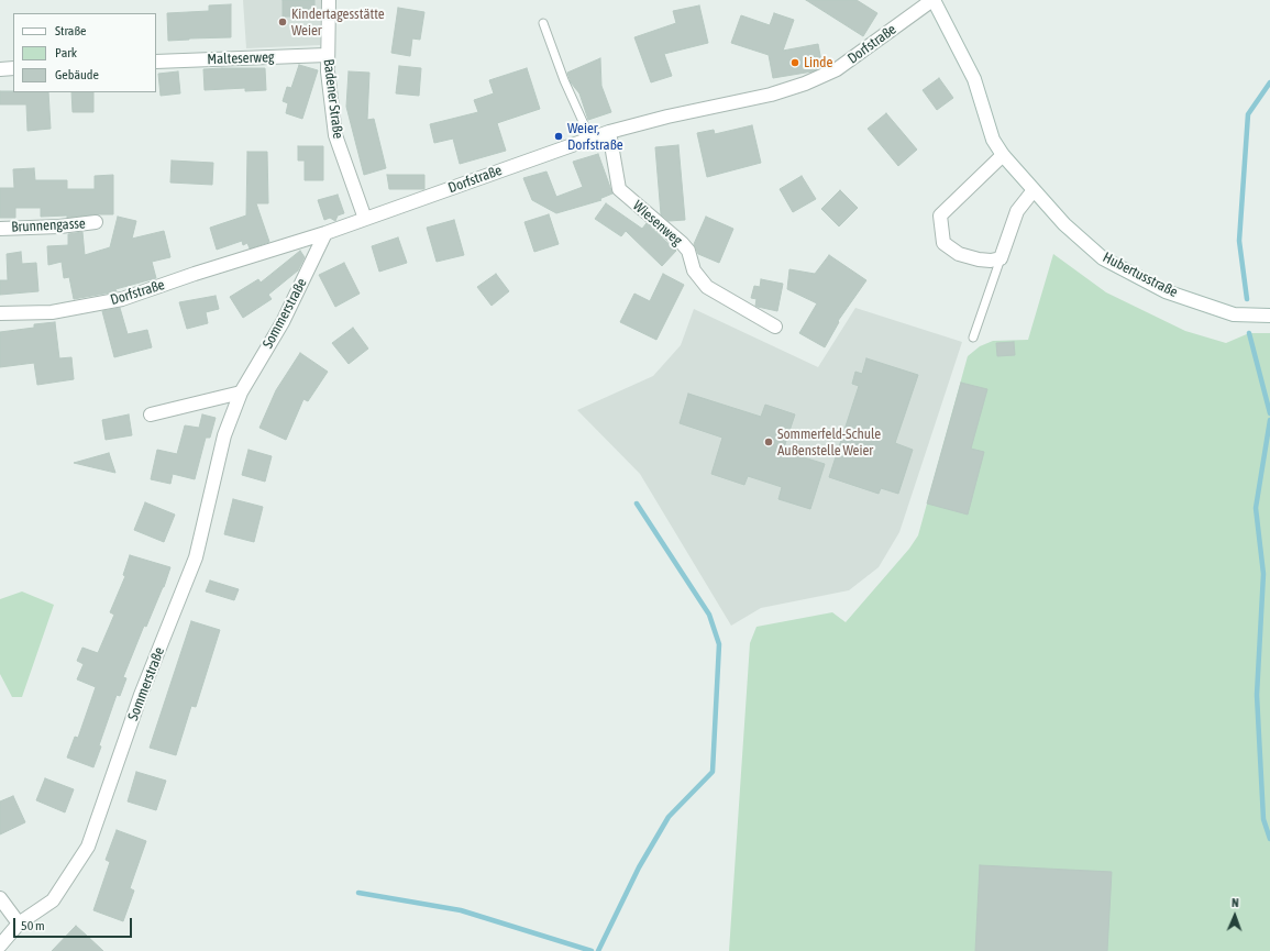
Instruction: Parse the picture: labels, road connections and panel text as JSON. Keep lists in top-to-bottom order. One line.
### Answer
{"streets":{"street":["Dorfstraße","Malteserweg","Badener Straße","Wiesenweg","Brunnengasse","Hubertusstraße","Sommerstraße"]},"crossings":[["Dorfstraße","Badener Straße"],["Dorfstraße","Wiesenweg"],["Dorfstraße","Hubertusstraße"],["Dorfstraße","Sommerstraße"],["Malteserweg","Badener Straße"]],"places":["Kindertagesstätte Weier","Linde","Weier, Dorfstraße","Sommerfeld-Schule Außenstelle Weier"],"legend":["Straße","Park","Gebäude"],"scale_bar":"50 m","north":"top"}
